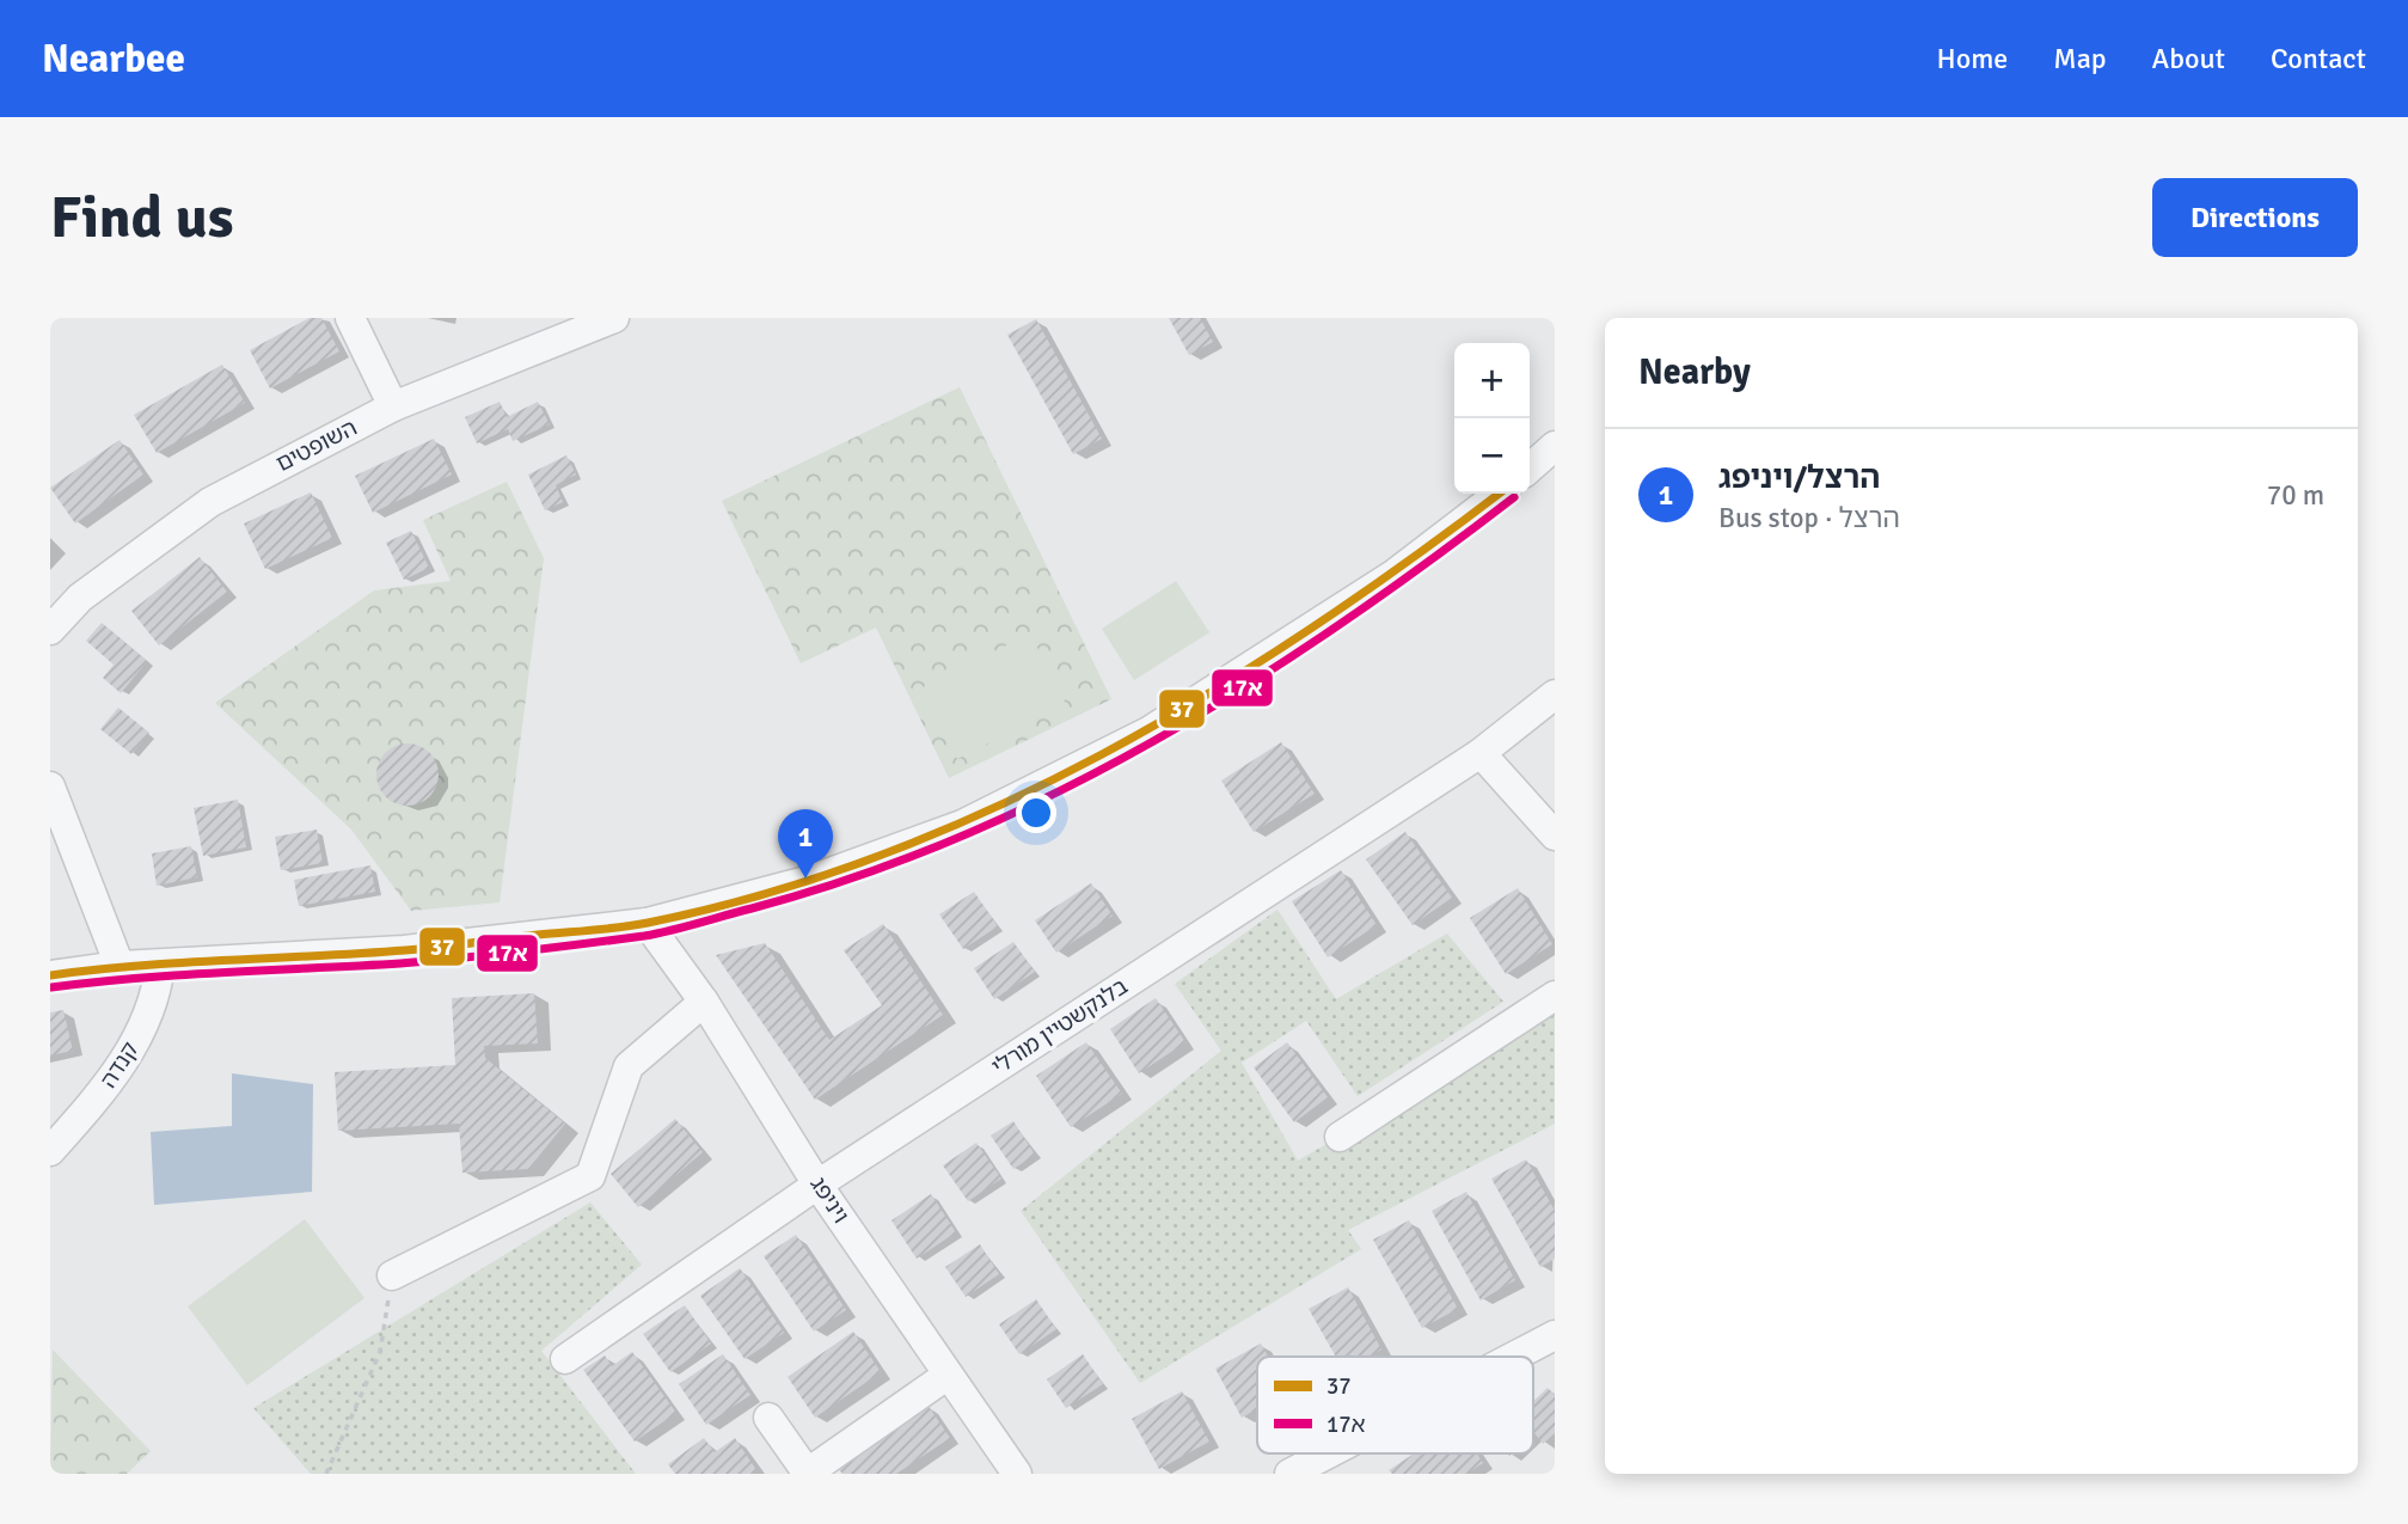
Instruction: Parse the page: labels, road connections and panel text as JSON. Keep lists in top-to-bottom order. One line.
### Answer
{"streets":{"street":["השופטים","בלנקשטיין מורלי","קנדה","ויניפג"]},"crossings":[["בלנקשטיין מורלי","ויניפג"]],"lines":["transit line 37","transit line 17א"],"legend":["37","17א"],"page":{"header":"Nearbee","nav":["Home","Map","About","Contact"],"buttons":"Directions","title":"Find us","heading":"Nearby","map_buttons":["+","−"],"list":[{"mark":"1","name":"הרצל/ויניפג","note":"Bus stop · הרצל","value":"70 m"}],"pins":"1"}}
